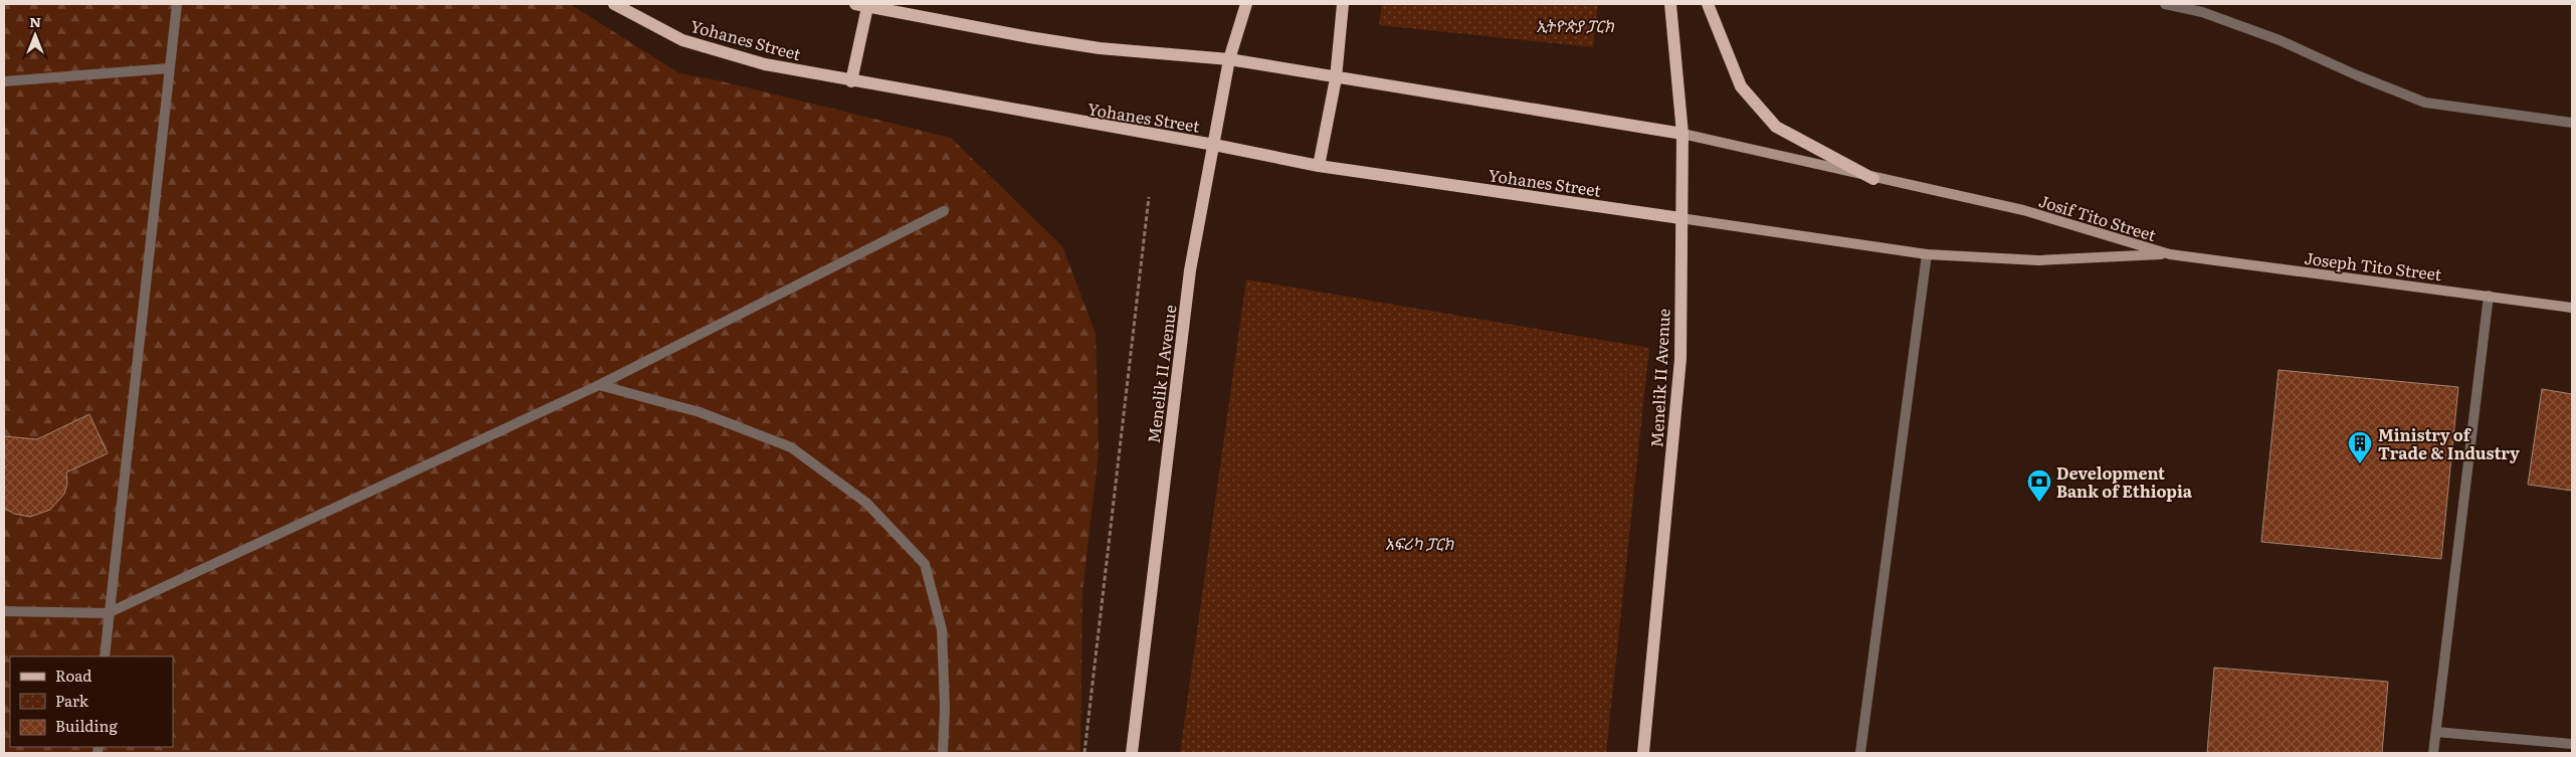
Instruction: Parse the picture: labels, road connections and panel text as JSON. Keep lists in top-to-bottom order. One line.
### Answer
{"streets":{"main road":["Yohanes Street","Josif Tito Street","Joseph Tito Street","Menelik II Avenue"]},"crossings":[["Yohanes Street","Josif Tito Street"],["Yohanes Street","Menelik II Avenue"],["Josif Tito Street","Joseph Tito Street"],["Josif Tito Street","Menelik II Avenue"]],"parks":["ኢትዮጵያ ፓርክ","አፍሪካ ፓርክ"],"places":{"building":["Ministry of Trade & Industry"],"bank":["Development Bank of Ethiopia"]},"legend":["Road","Park","Building"],"north":"top"}
